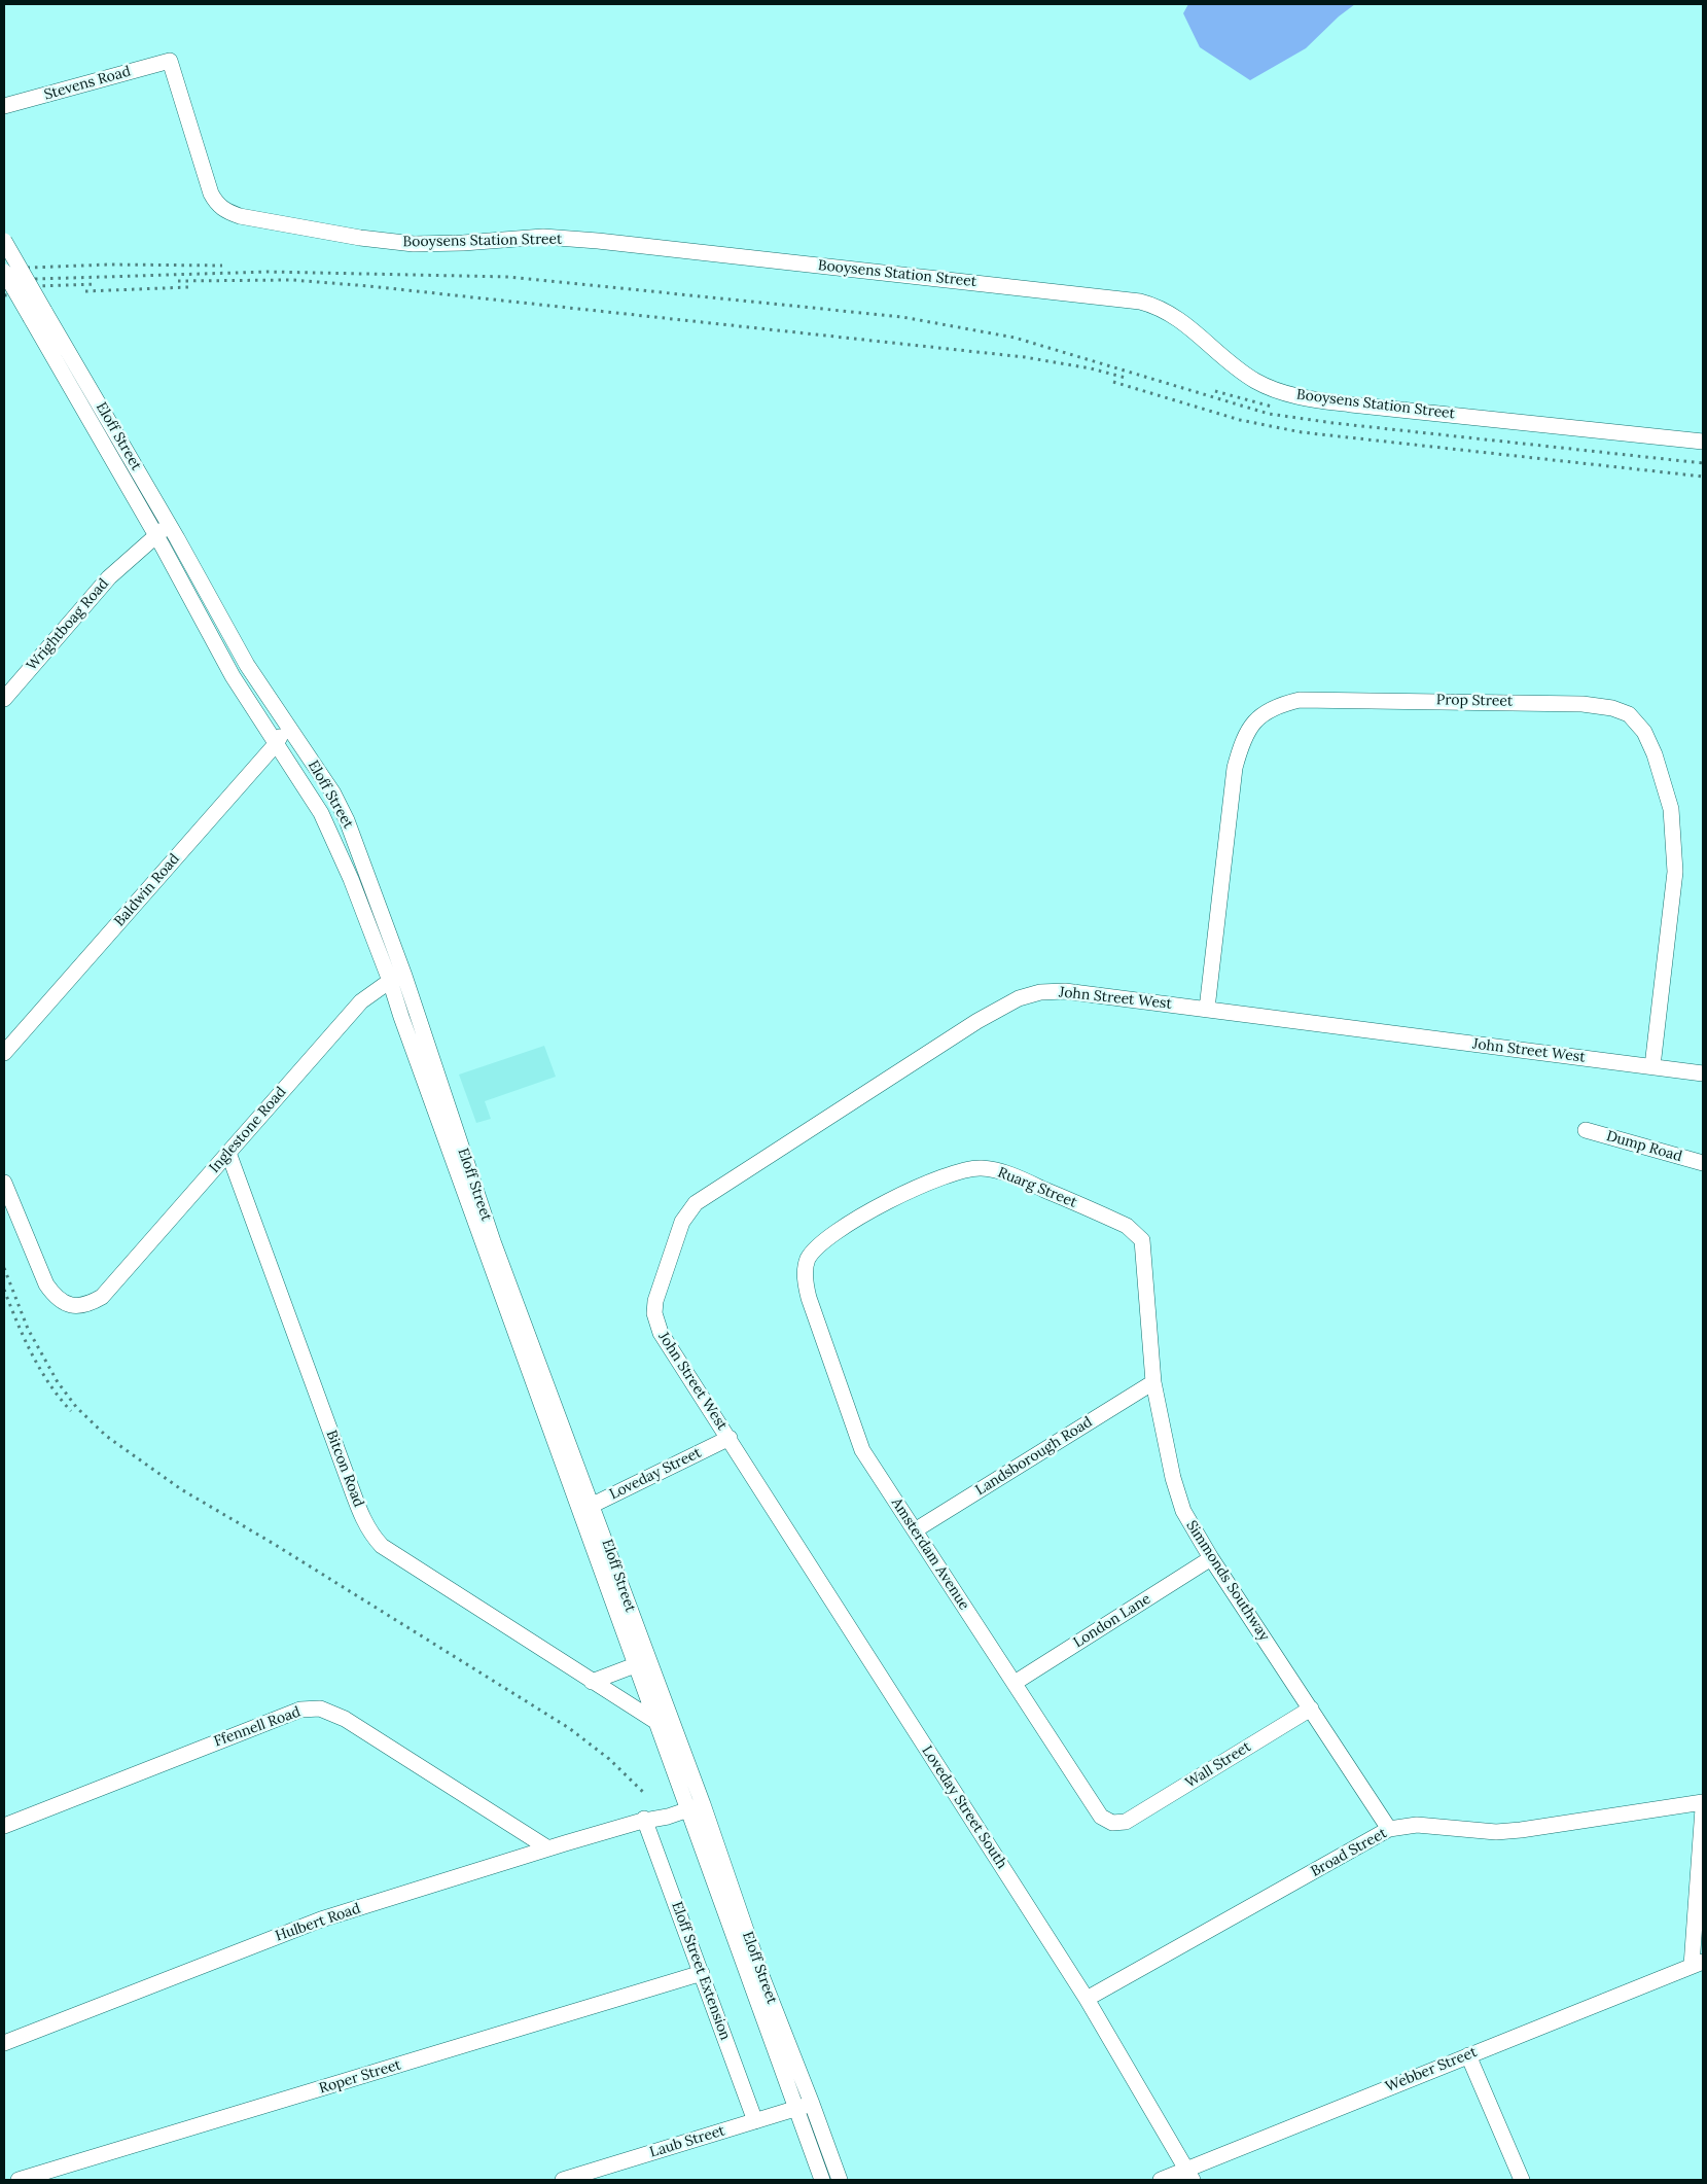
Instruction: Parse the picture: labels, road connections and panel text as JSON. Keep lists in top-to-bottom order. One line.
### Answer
{"streets":{"street":["Stevens Road","Booysens Station Street","Eloff Street","Wrightboag Road","Prop Street","Baldwin Road","John Street West","Inglestone Road","Dump Road","Ruarg Street","Landsborough Road","Bitcon Road","Loveday Street","Amsterdam Avenue","Simmonds Southway","London Lane","Ffennell Road","Wall Street","Loveday Street South","Broad Street","Hulbert Road","Eloff Street Extension","Webber Street","Roper Street","Laub Street"]},"crossings":[["Stevens Road","Booysens Station Street"],["Eloff Street","Wrightboag Road"],["Eloff Street","Baldwin Road"],["Eloff Street","Inglestone Road"],["Eloff Street","Bitcon Road"],["Eloff Street","Loveday Street"],["Eloff Street","Hulbert Road"],["Eloff Street","Laub Street"],["Prop Street","John Street West"],["John Street West","Loveday Street"],["John Street West","Loveday Street South"],["Inglestone Road","Bitcon Road"],["Ruarg Street","Amsterdam Avenue"],["Ruarg Street","Simmonds Southway"],["Landsborough Road","Amsterdam Avenue"],["Landsborough Road","Simmonds Southway"],["Loveday Street","Loveday Street South"],["Amsterdam Avenue","London Lane"],["Amsterdam Avenue","Wall Street"],["Simmonds Southway","London Lane"],["Simmonds Southway","Wall Street"],["Simmonds Southway","Broad Street"],["Ffennell Road","Hulbert Road"],["Loveday Street South","Broad Street"],["Loveday Street South","Webber Street"],["Hulbert Road","Eloff Street Extension"],["Eloff Street Extension","Roper Street"],["Eloff Street Extension","Laub Street"]]}
